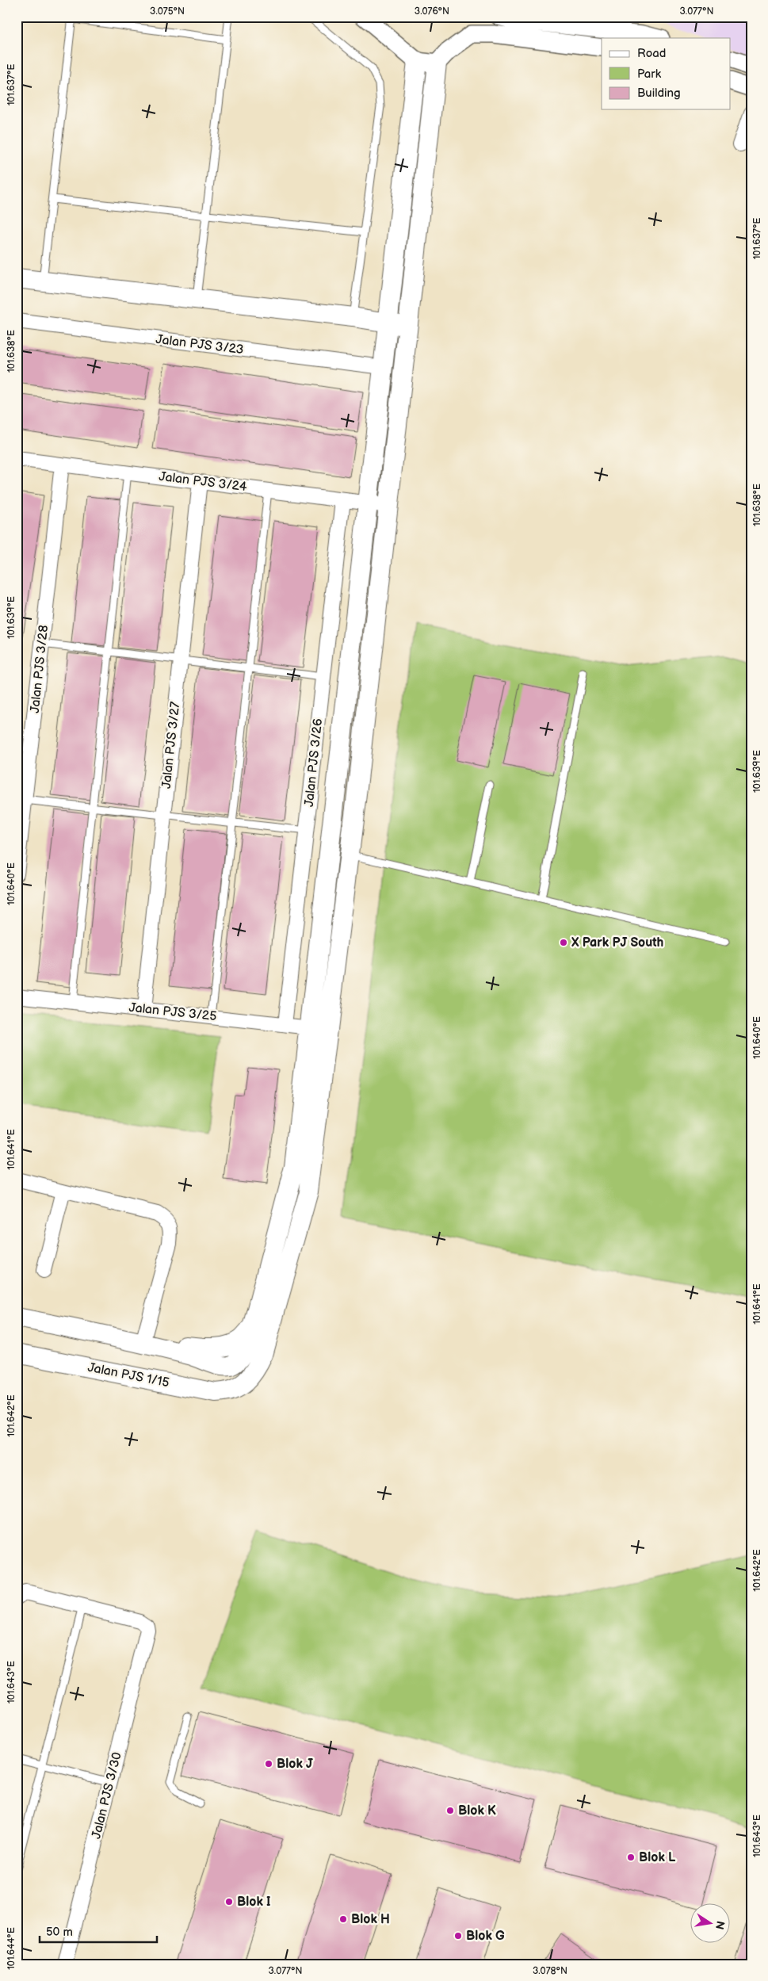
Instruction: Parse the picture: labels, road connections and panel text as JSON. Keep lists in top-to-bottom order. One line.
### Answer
{"streets":{"main road":["Jalan PJS 1/15"],"street":["Jalan PJS 3/23","Jalan PJS 3/24","Jalan PJS 3/28","Jalan PJS 3/27","Jalan PJS 3/26","Jalan PJS 3/25","Jalan PJS 3/30"]},"crossings":[["Jalan PJS 3/24","Jalan PJS 3/28"],["Jalan PJS 3/24","Jalan PJS 3/27"],["Jalan PJS 3/24","Jalan PJS 3/26"],["Jalan PJS 3/27","Jalan PJS 3/25"],["Jalan PJS 3/26","Jalan PJS 3/25"]],"places":["X Park PJ South","Blok J","Blok K","Blok L","Blok I","Blok H","Blok G"],"legend":["Road","Park","Building"],"scale_bar":"50 m","north":"right","coordinates":["3.075°N","3.076°N","3.077°N","101.637°E","101.638°E","101.639°E","101.640°E","101.641°E","101.642°E","101.643°E","101.644°E","3.078°N"]}
